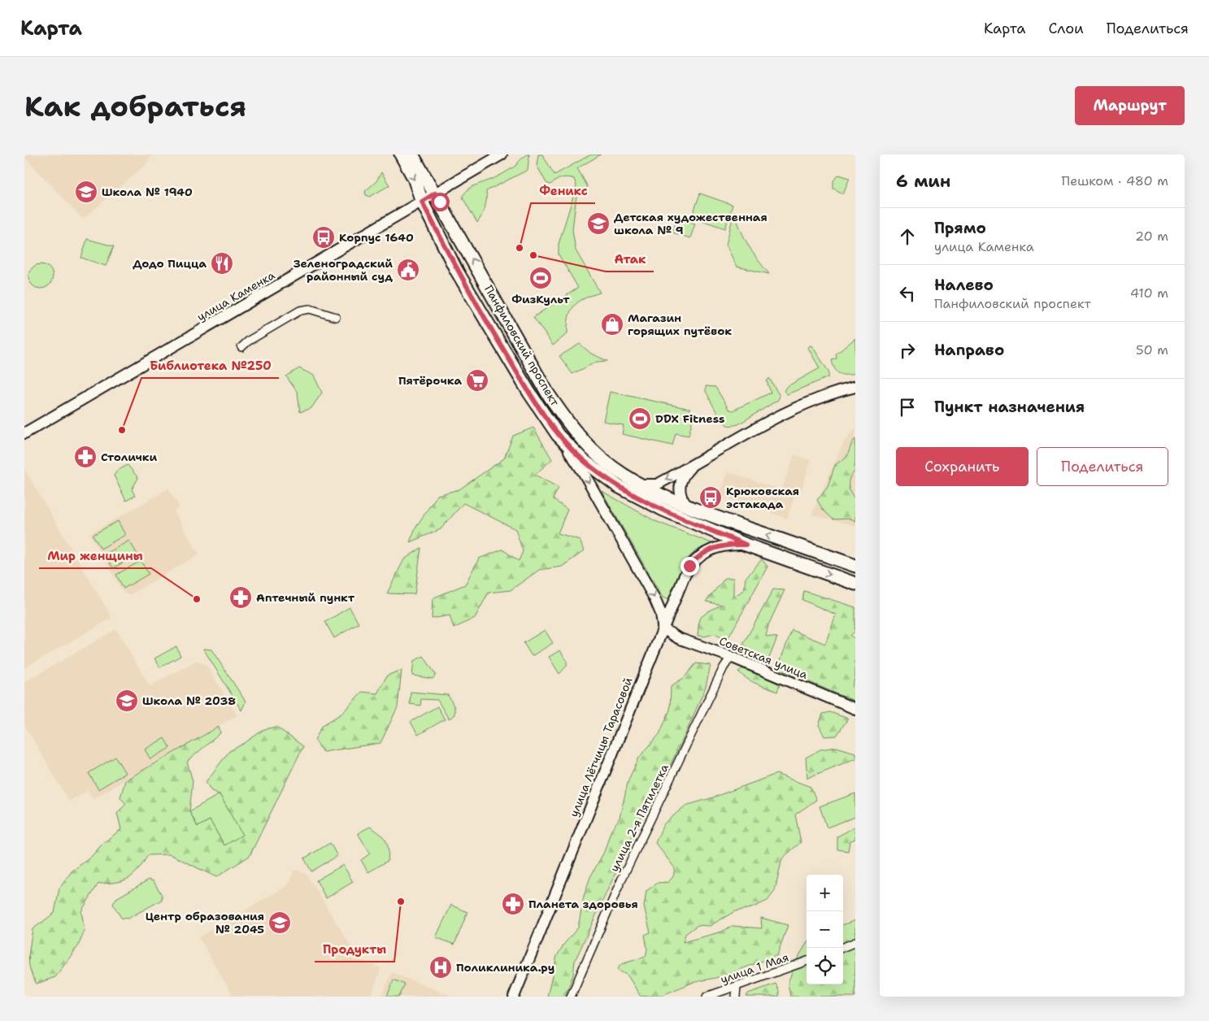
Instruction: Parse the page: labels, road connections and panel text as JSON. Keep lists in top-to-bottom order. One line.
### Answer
{"streets":{"main road":["улица Каменка","Панфиловский проспект","Советская улица","улица Лётчицы Тарасовой"],"street":["улица 2-я Пятилетка","улица 1 Мая"]},"crossings":[["улица Каменка","Панфиловский проспект"],["Панфиловский проспект","улица Лётчицы Тарасовой"],["Советская улица","улица Лётчицы Тарасовой"],["Советская улица","улица 2-я Пятилетка"]],"places":{"school or university":["Школа № 1940","Детская художественная школа № 9","Школа № 2038","Центр образования № 2045"],"bus stop":["Корпус 1640","Крюковская эстакада"],"other":["Феникс","Атак","Библиотека №250","Мир женщины","Продукты"],"restaurant":["Додо Пицца"],"public building":["Зеленоградский районный суд"],"sports":["ФизКульт","DDX Fitness"],"shop":["Магазин горящих путёвок"],"supermarket":["Пятёрочка"],"pharmacy":["Столички","Аптечный пункт","Планета здоровья"],"hospital":["Поликлиника.ру"]},"page":{"header":"Карта","nav":["Карта","Слои","Поделиться"],"buttons":["Маршрут",["Сохранить","Поделиться"]],"title":"Как добраться","heading":["6 мин","Пешком · 480 m"],"list":[["Прямо","улица Каменка","20 m"],["Налево","Панфиловский проспект","410 m"],["Направо","50 m"],"Пункт назначения"],"map_buttons":["+","−"]}}
